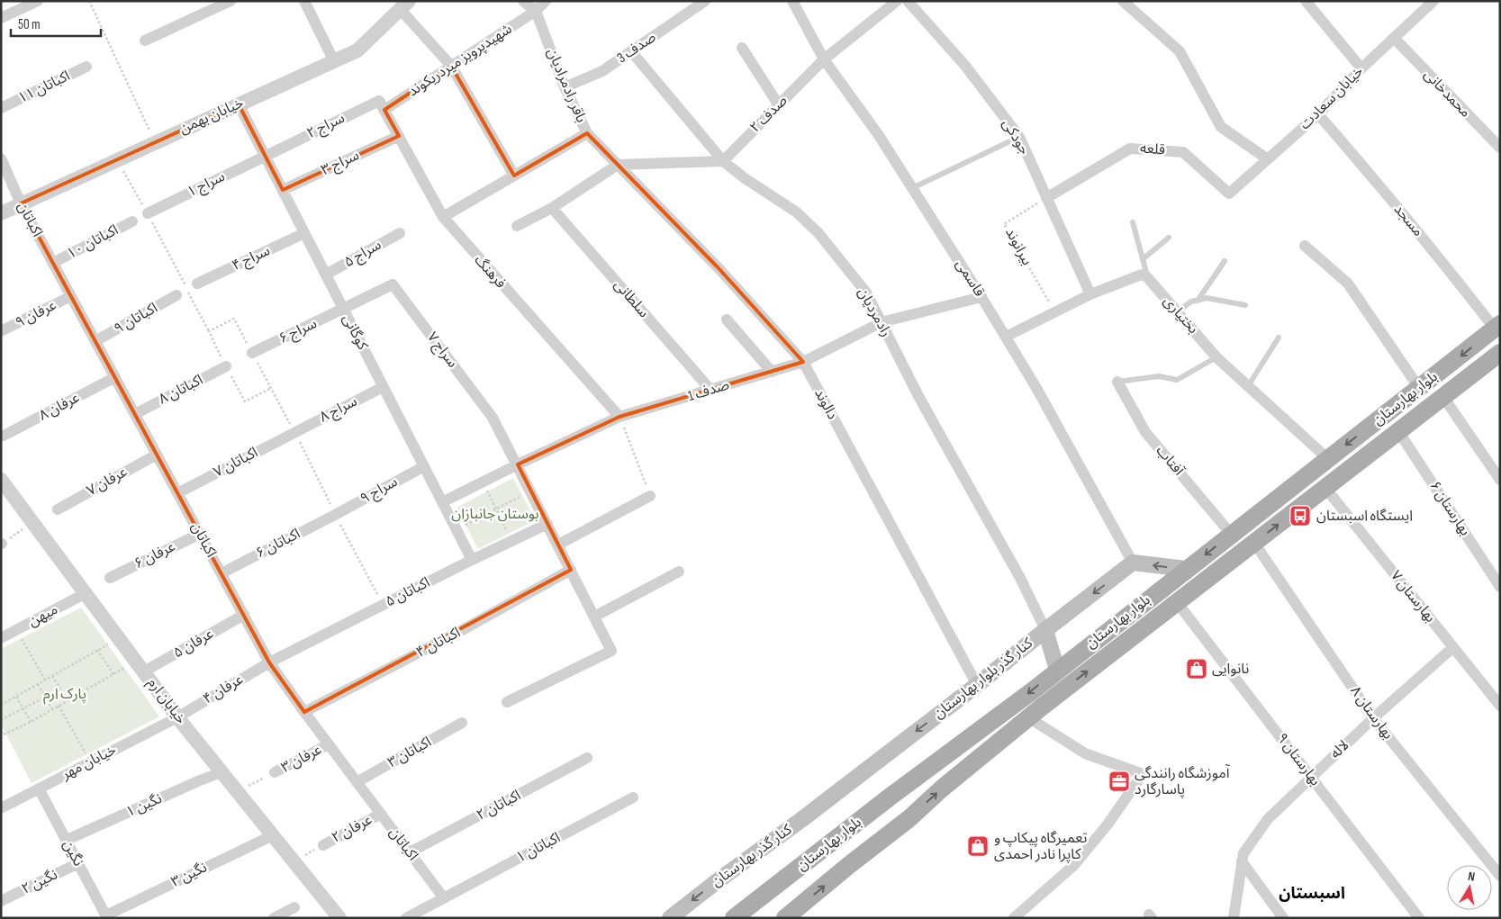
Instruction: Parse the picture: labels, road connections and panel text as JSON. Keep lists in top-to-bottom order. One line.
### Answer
{"streets":{"main road":["بلوار بهارستان","کنار گذر بلوار بهارستان","کنار گذر بهارستان"],"street":["صدف 3","شهیدپرویز میردریکوند","باقر رادمرادیان","اکباتان ۱۱","محمدخانی","خیابان سعادت","صدف ۲","خیابان بهمن","سراج ۲","جودکی","قلعه","سراج ۳","سراج ۱","اکباتان","مسجد","اکباتان ۱۰","سراج ۵","سراج ۴","فرهنگ","قاسمی","سلطانی","رادمردیان","عرفان ۹","بختیاری","اکباتان ۹","سراج ۶","کوگانی","سراج ۷","اکباتان ۸","صدف 1","دالوند","عرفان ۸","سراج ۸","آفتاب","اکباتان ۷","عرفان ۷","سراج ۹","بهارستان ۶","اکباتان ۶","عرفان ۶","اکباتان ۵","بهارستان ۷","میهن","اکباتان ۴","عرفان ۵","عرفان ۴","خیابان ارم","بهارستان ۸","لاله","اکباتان ۳","عرفان ۳","بهارستان ۹","خیابان مهر","نگین ۱","اکباتان ۲","عرفان ۲","اکباتان ۱","نگین","نگین ۳","نگین ۲"],"path":["بیرانوند"]},"crossings":[["صدف 3","باقر رادمرادیان"],["صدف 3","رادمردیان"],["شهیدپرویز میردریکوند","باقر رادمرادیان"],["شهیدپرویز میردریکوند","سراج ۲"],["شهیدپرویز میردریکوند","فرهنگ"],["باقر رادمرادیان","دالوند"],["محمدخانی","خیابان سعادت"],["خیابان سعادت","قلعه"],["خیابان سعادت","مسجد"],["صدف ۲","قاسمی"],["صدف ۲","رادمردیان"],["خیابان بهمن","اکباتان"],["خیابان بهمن","کوگانی"],["سراج ۲","سراج ۱"],["سراج ۲","فرهنگ"],["سراج ۲","کوگانی"],["جودکی","قلعه"],["جودکی","بیرانوند"],["قلعه","بیرانوند"],["سراج ۳","فرهنگ"],["سراج ۳","کوگانی"],["سراج ۱","کوگانی"],["اکباتان","اکباتان ۱۰"],["اکباتان","عرفان ۹"],["اکباتان","اکباتان ۹"],["اکباتان","اکباتان ۸"],["اکباتان","عرفان ۸"],["اکباتان","اکباتان ۷"],["اکباتان","عرفان ۷"],["اکباتان","اکباتان ۶"],["اکباتان","عرفان ۶"],["اکباتان","اکباتان ۵"],["اکباتان","اکباتان ۴"],["اکباتان","عرفان ۵"],["اکباتان","عرفان ۴"],["اکباتان","اکباتان ۳"],["اکباتان","عرفان ۳"],["اکباتان","اکباتان ۲"],["اکباتان","عرفان ۲"],["اکباتان","اکباتان ۱"],["مسجد","بلوار بهارستان"],["سراج ۵","کوگانی"],["سراج ۴","کوگانی"],["فرهنگ","صدف 1"],["قاسمی","صدف 1"],["قاسمی","کنار گذر بلوار بهارستان"],["سلطانی","صدف 1"],["رادمردیان","صدف 1"],["رادمردیان","کنار گذر بلوار بهارستان"],["بختیاری","بلوار بهارستان"],["سراج ۶","کوگانی"],["سراج ۶","سراج ۷"],["کوگانی","سراج ۷"],["کوگانی","صدف 1"],["کوگانی","سراج ۸"],["کوگانی","سراج ۹"],["کوگانی","اکباتان ۵"],["سراج ۷","صدف 1"],["صدف 1","دالوند"],["بلوار بهارستان","آفتاب"],["بلوار بهارستان","بهارستان ۶"],["بلوار بهارستان","بهارستان ۷"],["بلوار بهارستان","بهارستان ۸"],["بلوار بهارستان","بهارستان ۹"],["دالوند","کنار گذر بلوار بهارستان"],["سراج ۸","اکباتان ۷"],["سراج ۹","اکباتان ۶"],["اکباتان ۵","عرفان ۴"],["بهارستان ۷","لاله"],["میهن","خیابان ارم"],["عرفان ۵","خیابان ارم"],["کنار گذر بلوار بهارستان","کنار گذر بهارستان"],["عرفان ۴","خیابان ارم"],["عرفان ۴","خیابان مهر"],["خیابان ارم","خیابان مهر"],["خیابان ارم","نگین ۱"],["خیابان ارم","نگین ۳"],["بهارستان ۸","لاله"],["لاله","بهارستان ۹"],["خیابان مهر","نگین"],["نگین ۱","نگین"],["نگین","نگین ۳"],["نگین","نگین ۲"]],"one_way":["کنار گذر بلوار بهارستان","کنار گذر بهارستان"],"districts":["اسبستان"],"parks":["بوستان جانبازان","پارک ارم"],"places":{"bus stop":["ایستگاه اسبستان"],"shop":["نانوایی","تعمیرگاه پیکاپ و کاپرا نادر احمدی"],"office":["آموزشگاه رانندگی پاسارگارد"]},"scale_bar":"50 m","north":"top"}
